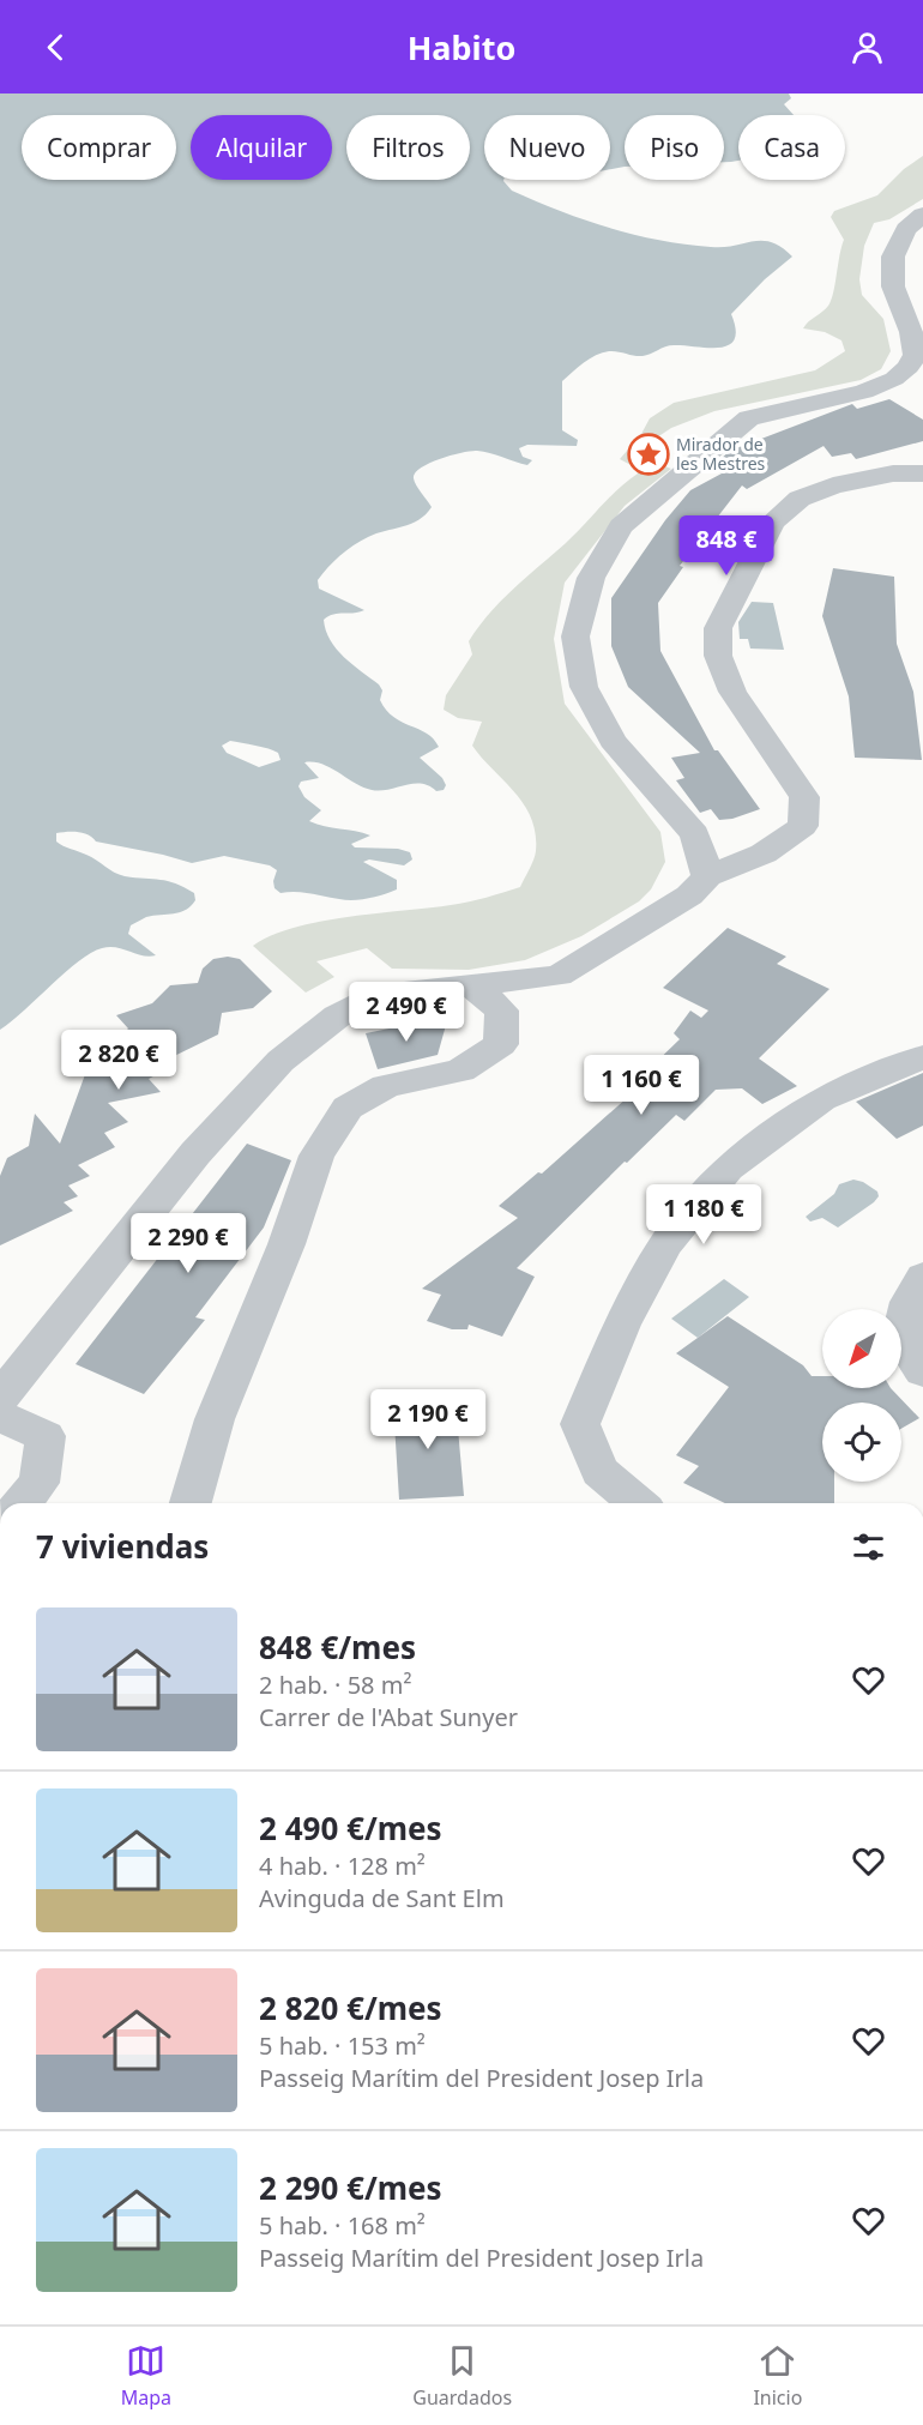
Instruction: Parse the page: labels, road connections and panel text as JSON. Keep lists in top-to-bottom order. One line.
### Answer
{"places":{"place":["Mirador de les Mestres"]},"north":"bottom left","page":{"header":"Habito","chip":["Comprar","Alquilar","Filtros","Nuevo","Piso","Casa"],"price":["848 €","2 490 €","2 820 €","1 160 €","1 180 €","2 290 €","2 190 €"],"heading":"7 viviendas","list":[{"name":"848 €/mes","note":"2 hab. · 58 m² · Carrer de l'Abat Sunyer"},{"name":"2 490 €/mes","note":"4 hab. · 128 m² · Avinguda de Sant Elm"},{"name":"2 820 €/mes","note":"5 hab. · 153 m² · Passeig Marítim del President Josep Irla"},{"name":"2 290 €/mes","note":"5 hab. · 168 m² · Passeig Marítim del President Josep Irla"}],"tabs":["Mapa","Guardados","Inicio"]}}
